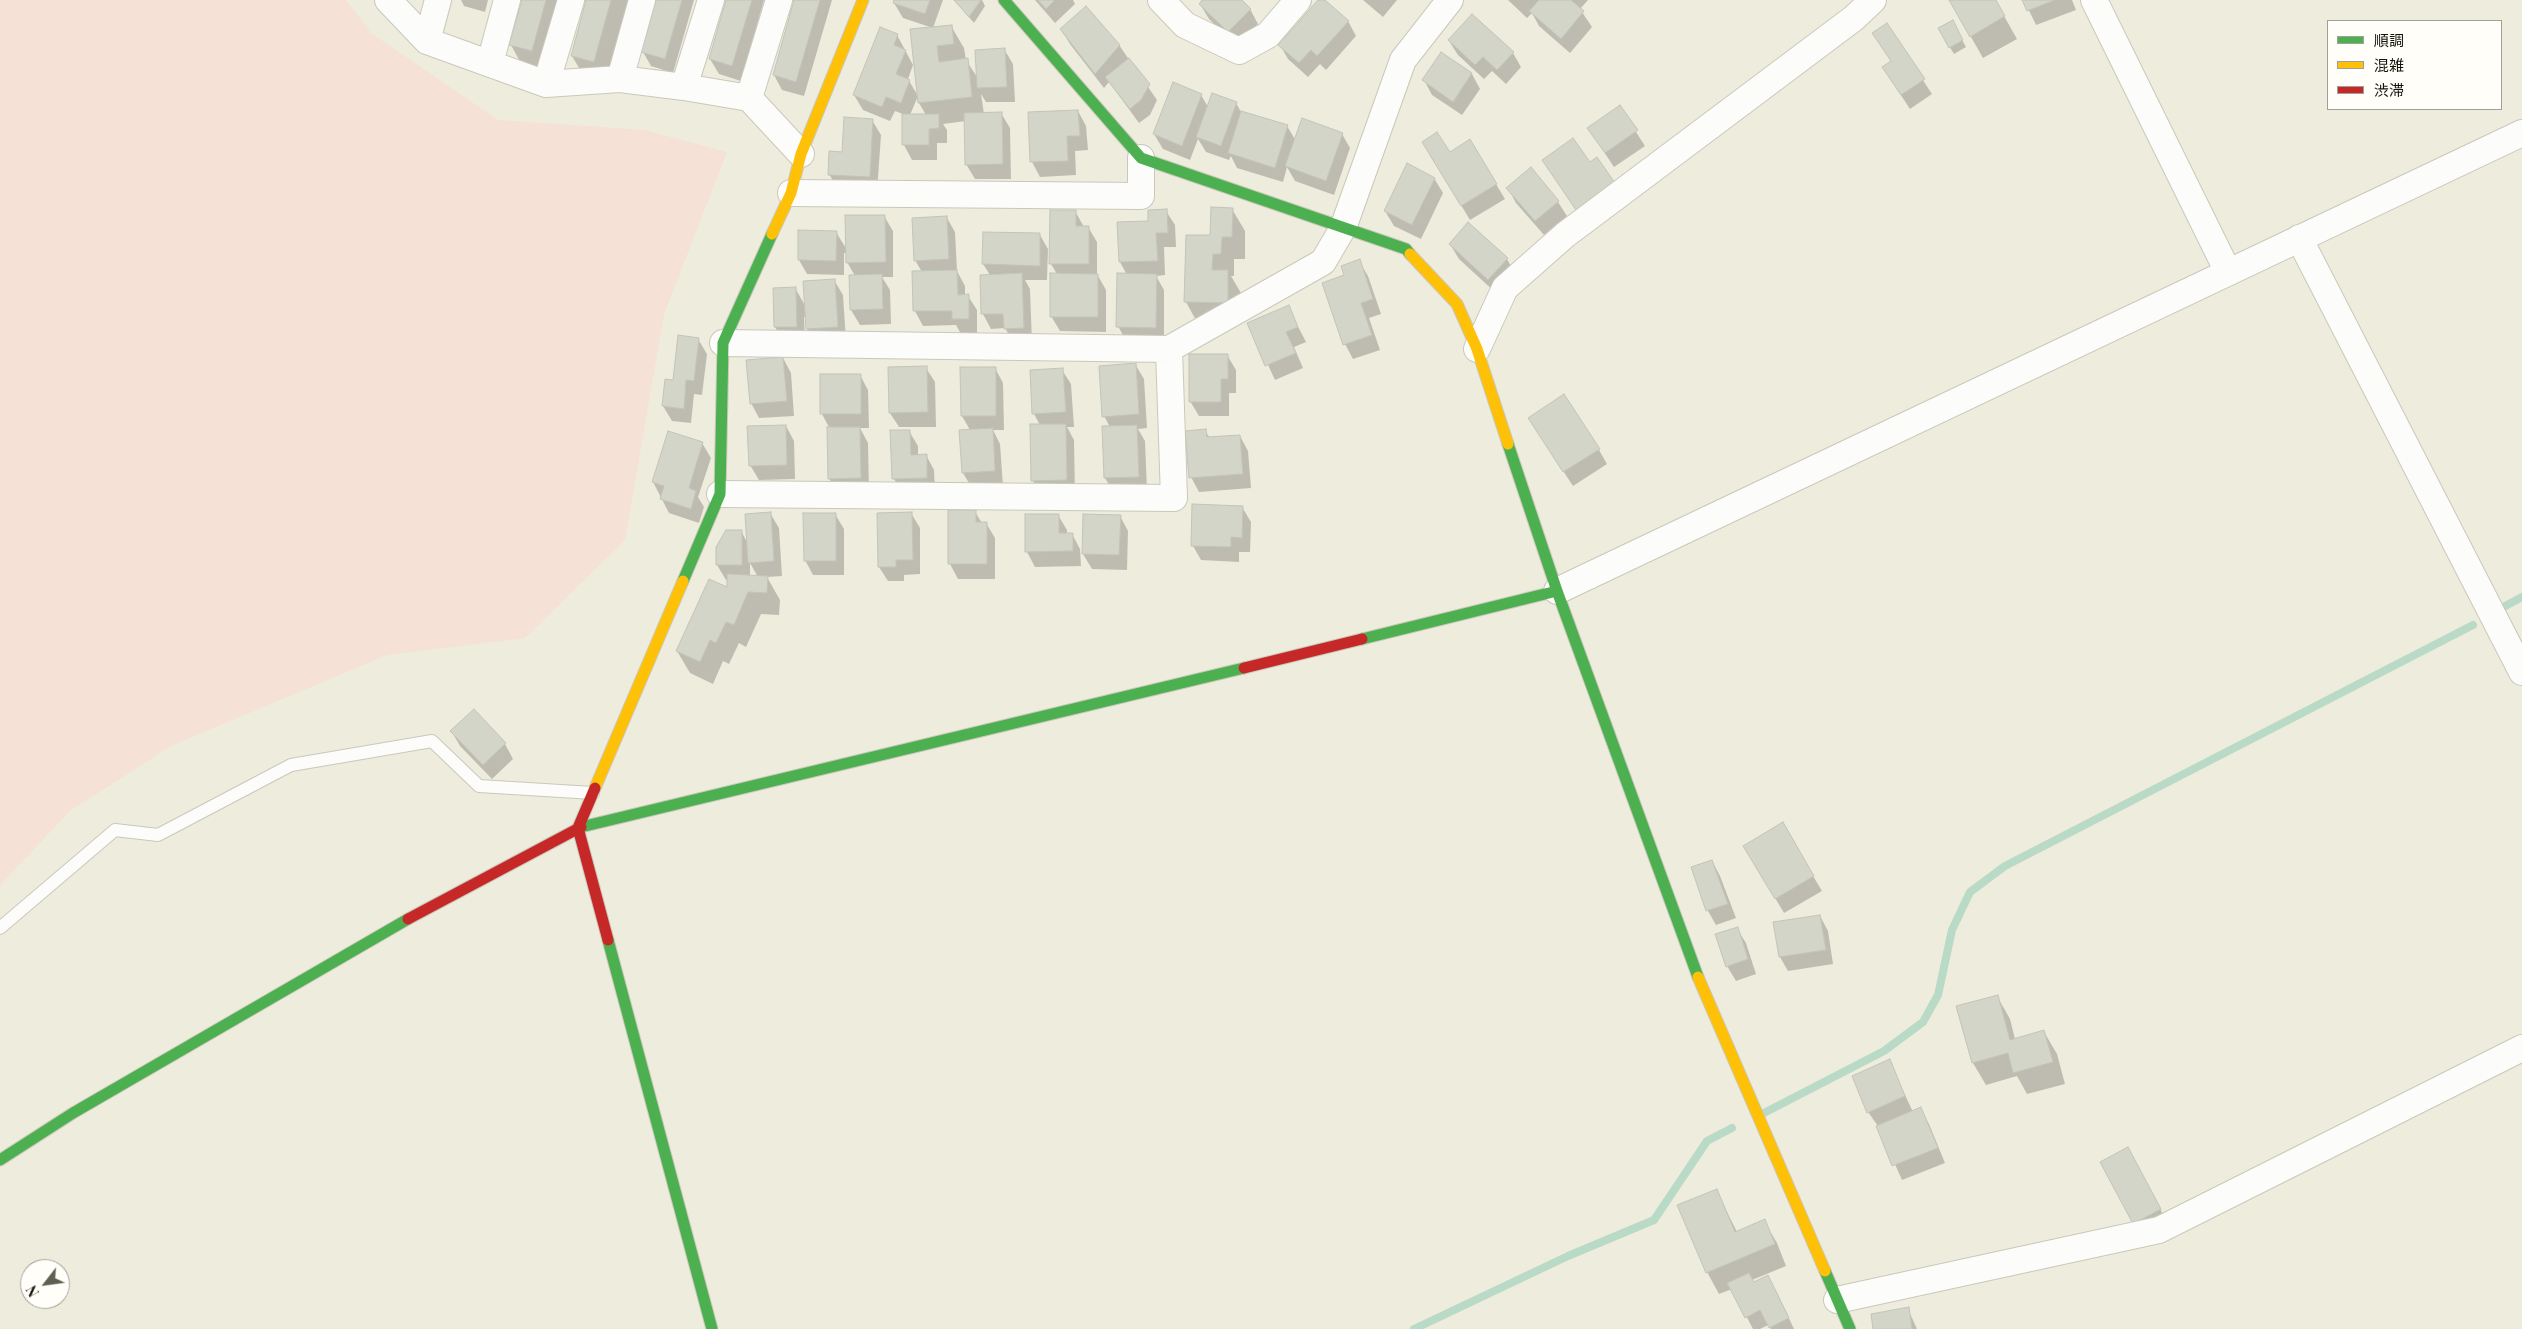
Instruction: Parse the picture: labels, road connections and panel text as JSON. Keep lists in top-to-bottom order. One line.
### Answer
{"legend":["順調","混雑","渋滞"],"north":"bottom left"}
